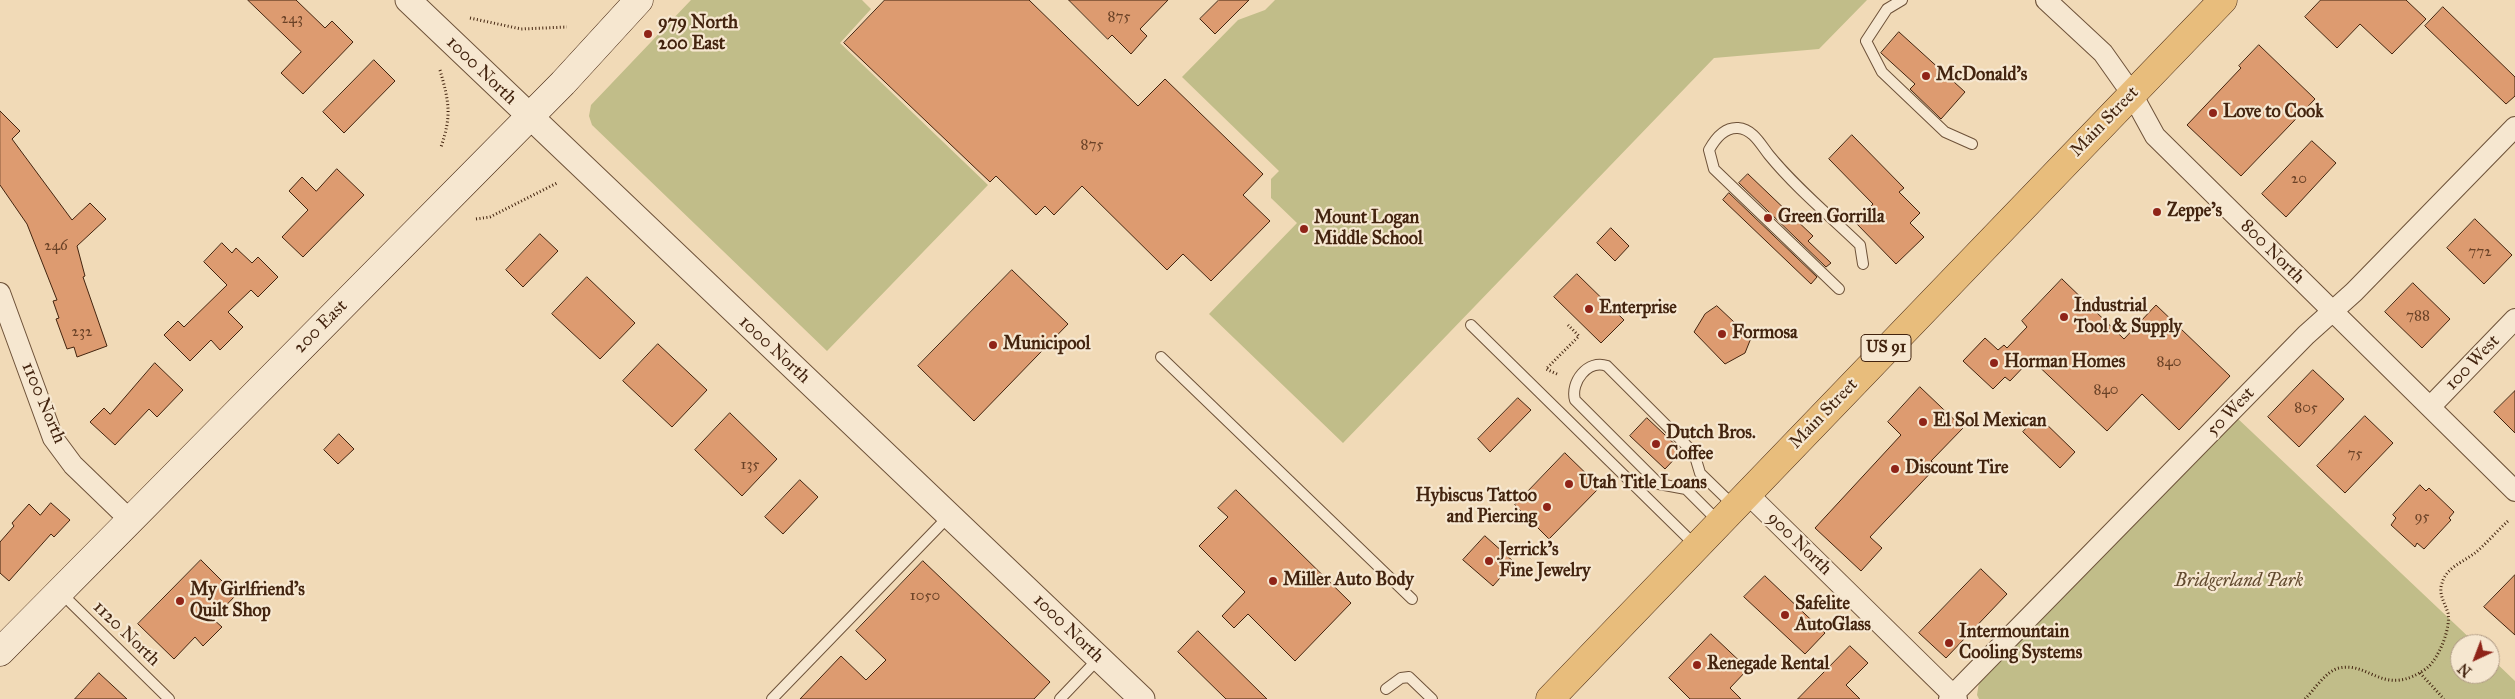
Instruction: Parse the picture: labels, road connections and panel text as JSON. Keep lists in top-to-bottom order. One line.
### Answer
{"streets":{"main road":["Main Street","200 East","US 91"],"street":["1000 North","800 North","100 West","1100 North","50 West","900 North"],"lane":["1120 North"]},"crossings":[["1000 North","200 East"],["Main Street","800 North"],["Main Street","900 North"],["800 North","100 West"],["800 North","50 West"],["200 East","1100 North"],["200 East","1120 North"],["50 West","900 North"]],"parks":["Bridgerland Park"],"places":["979 North 200 East","McDonald's","Love to Cook","Zeppe's","Green Gorrilla","Mount Logan Middle School","Enterprise","Industrial Tool & Supply","Formosa","Municipool","Horman Homes","El Sol Mexican","Dutch Bros. Coffee","Discount Tire","Utah Title Loans","Hybiscus Tattoo and Piercing","Jerrick's Fine Jewelry","Miller Auto Body","My Girlfriend's Quilt Shop","Safelite AutoGlass","Intermountain Cooling Systems","Renegade Rental"],"house_numbers":["875","243","875","20","246","772","788","232","840","840","805","75","135","95","1050"],"north":"bottom left"}
